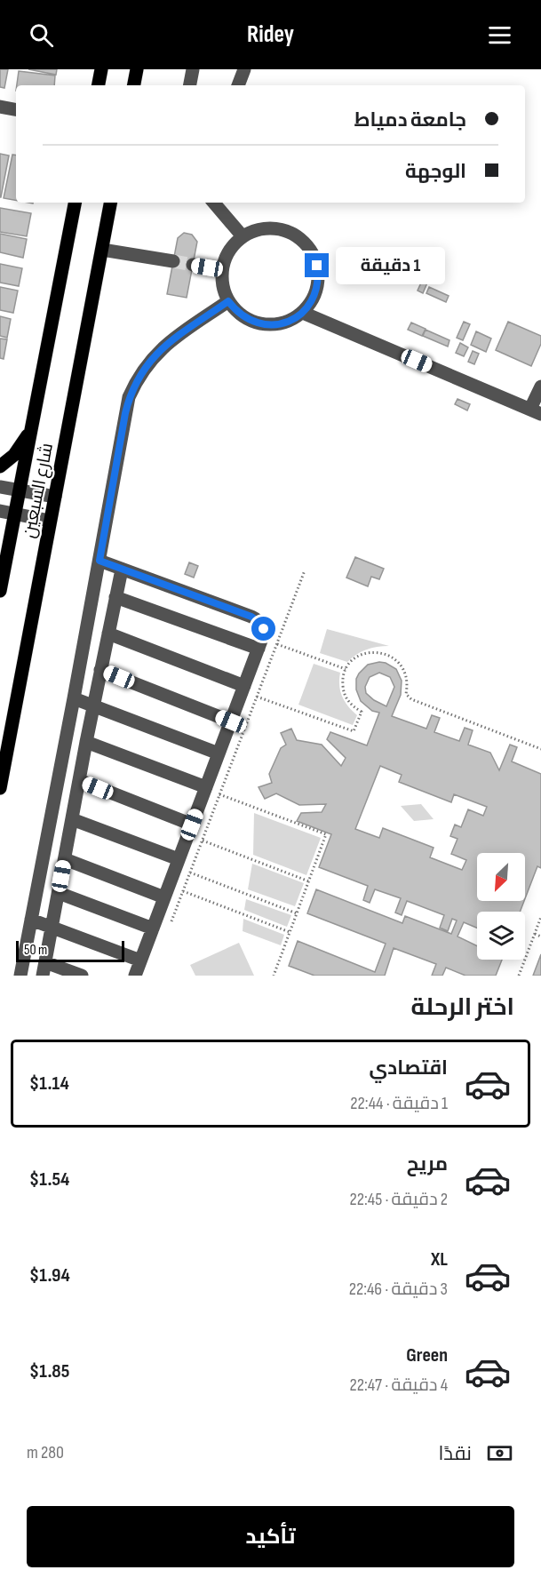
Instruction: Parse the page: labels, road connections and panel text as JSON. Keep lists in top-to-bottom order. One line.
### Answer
{"streets":{"main road":["شارع السبعين"]},"scale_bar":"50 m","north":"bottom left","page":{"header":"Ridey","banner":["جامعة دمياط","الوجهة"],"bubble":"1 دقيقة","scale":"50 m","heading":"اختر الرحلة","list":[{"name":"اقتصادي","note":"1 دقيقة · 22:44","value":"$1.14"},{"name":"مريح","note":"2 دقيقة · 22:45","value":"$1.54"},{"name":"XL","note":"3 دقيقة · 22:46","value":"$1.94"},{"name":"Green","note":"4 دقيقة · 22:47","value":"$1.85"}],"pay":["نقدًا","280 m"],"buttons":"تأكيد"}}
